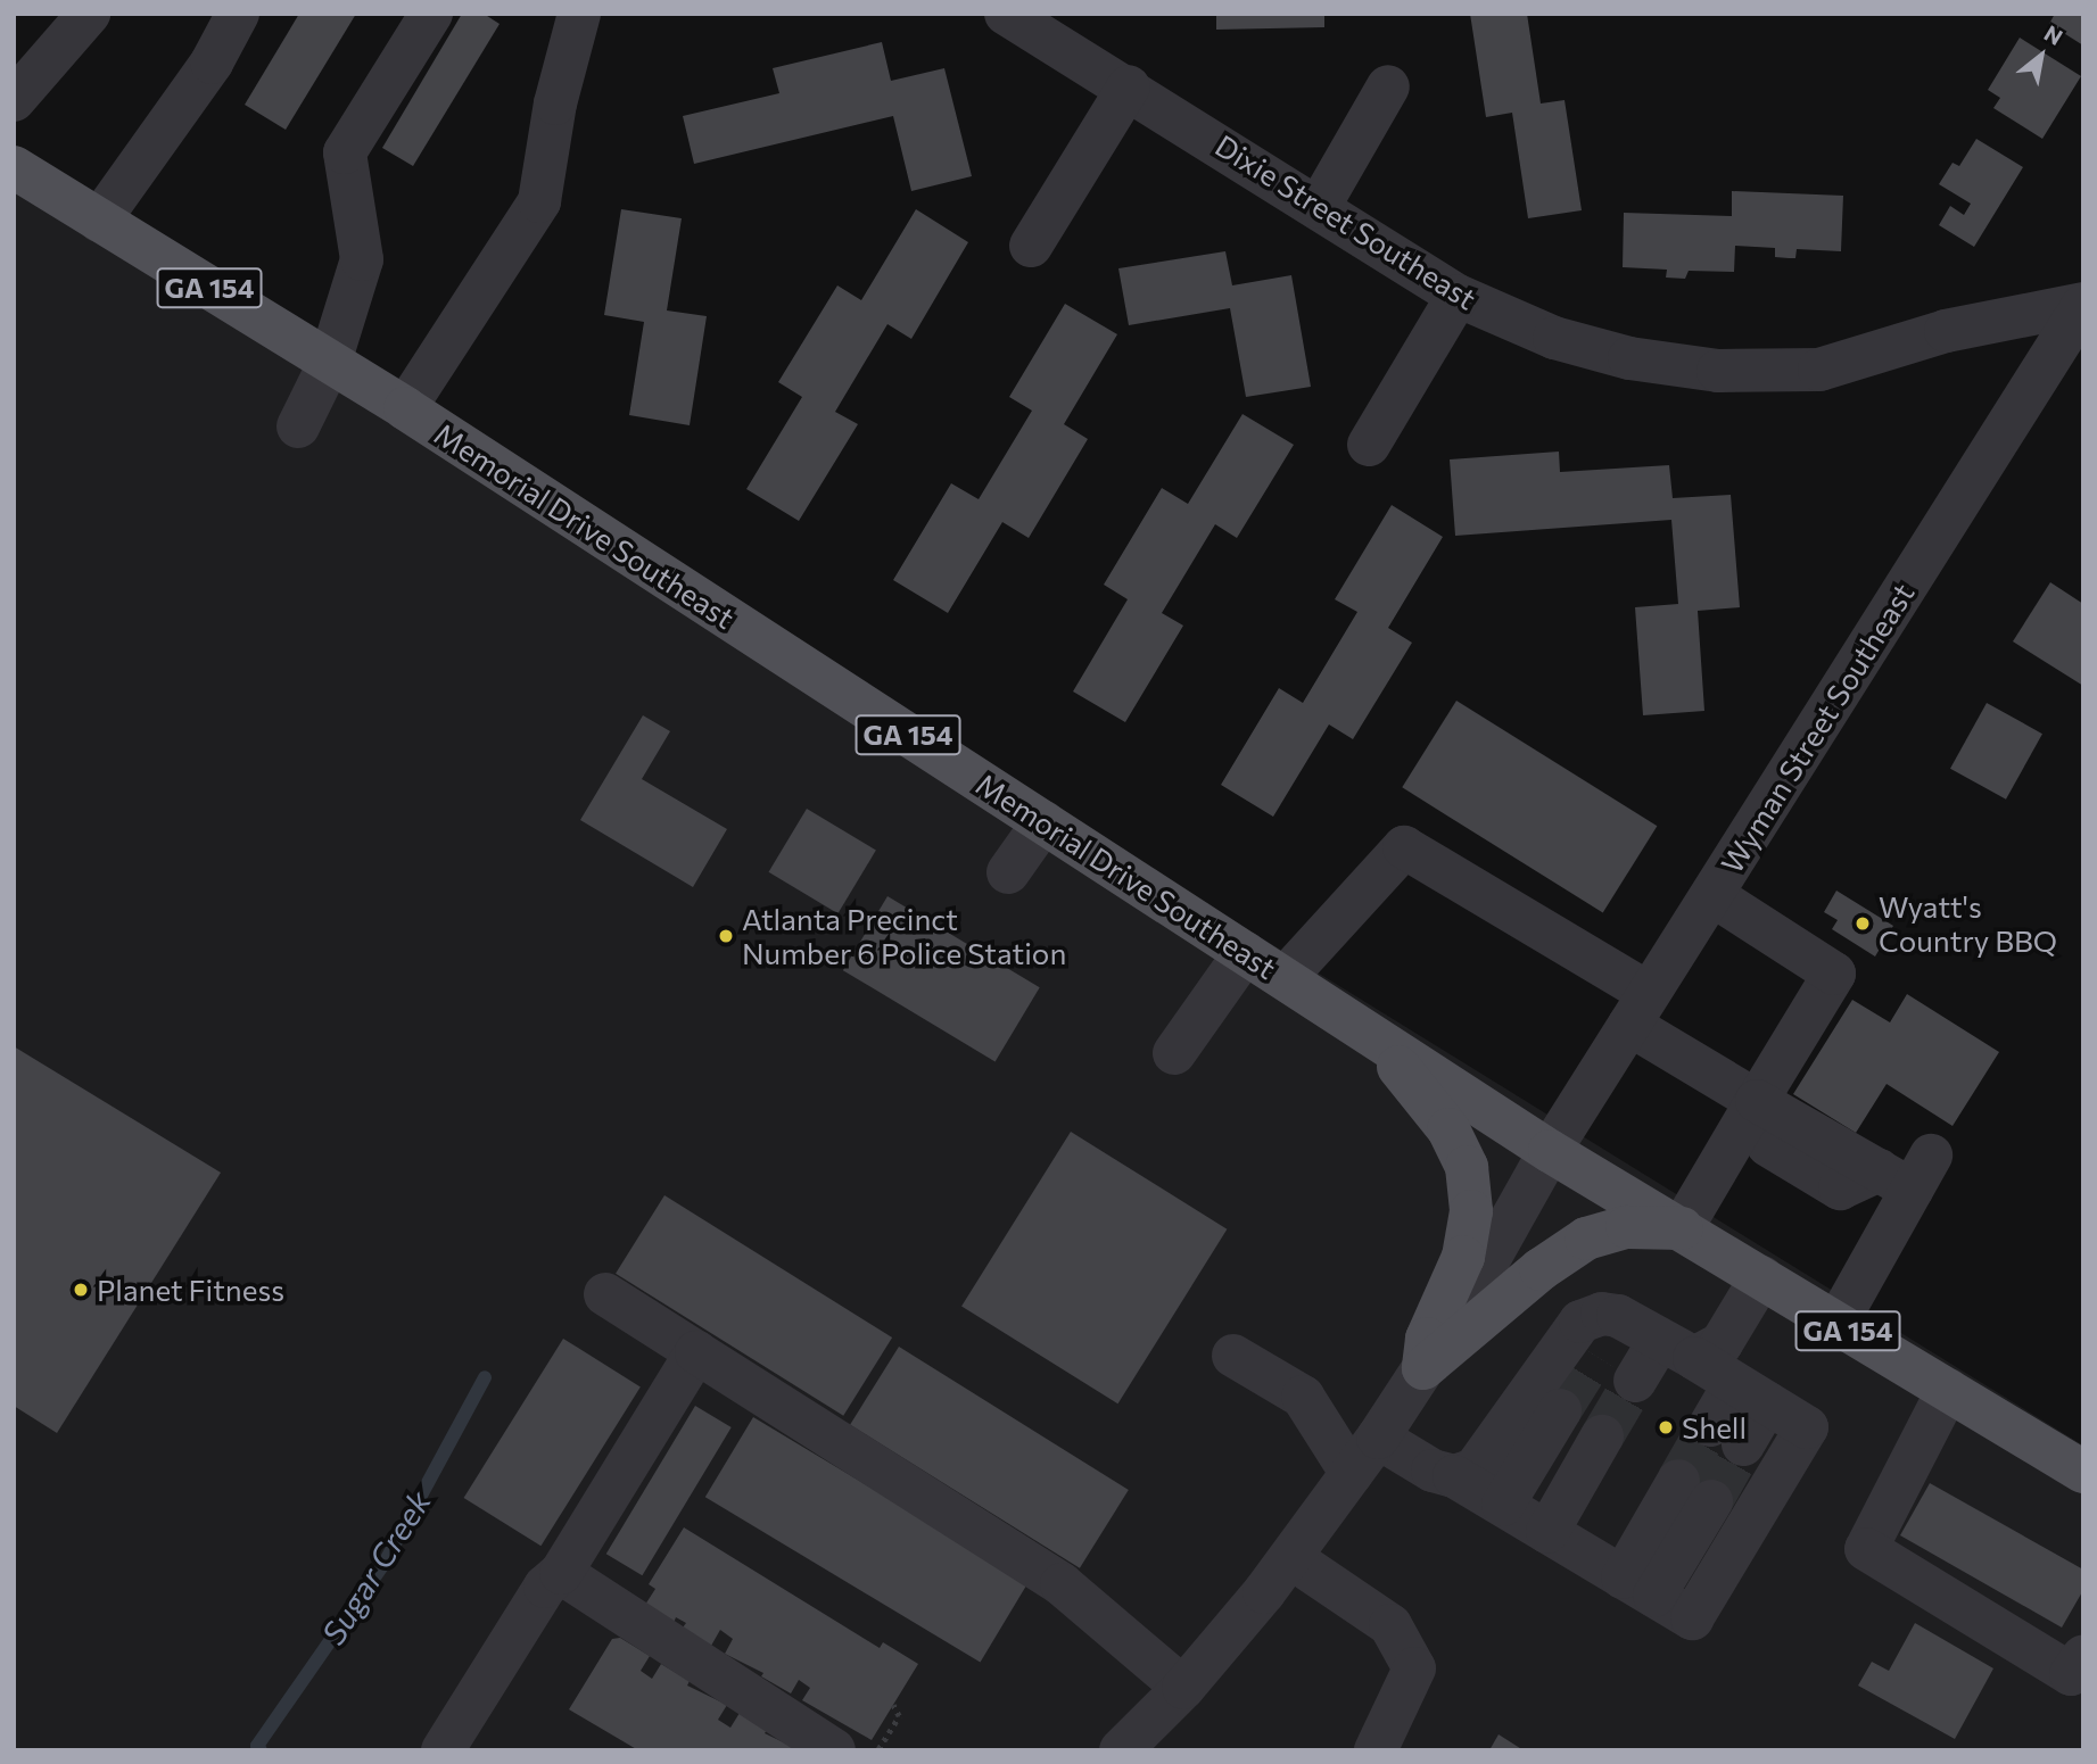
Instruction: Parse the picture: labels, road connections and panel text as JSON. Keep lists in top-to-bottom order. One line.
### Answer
{"streets":{"main road":["GA 154","Memorial Drive Southeast"],"street":["Dixie Street Southeast","Wyman Street Southeast"]},"crossings":[["Dixie Street Southeast","Wyman Street Southeast"],["Memorial Drive Southeast","Wyman Street Southeast"]],"water":["Sugar Creek"],"places":["Wyatt's Country BBQ","Atlanta Precinct Number 6 Police Station","Planet Fitness","Shell"],"north":"top right"}
